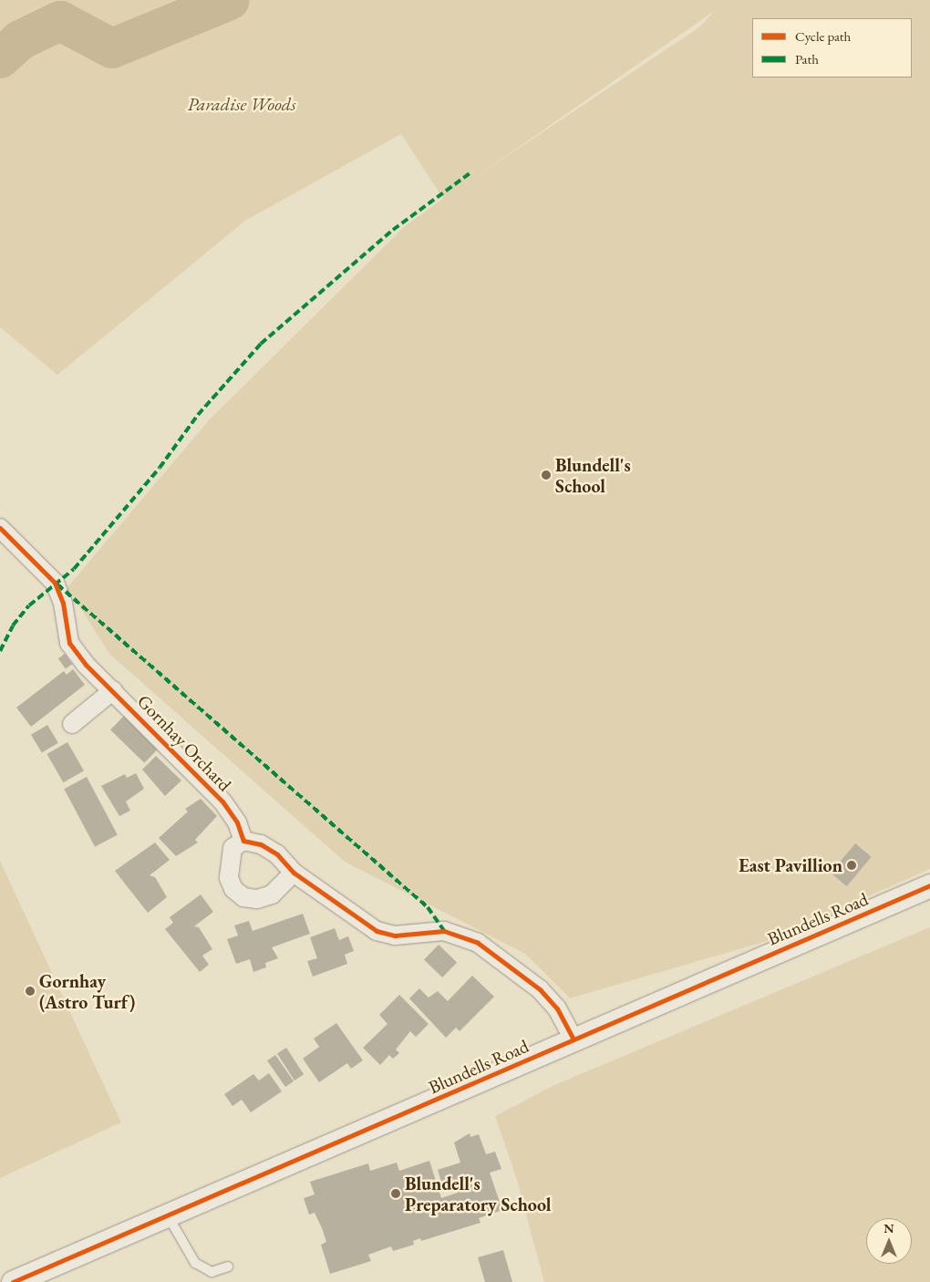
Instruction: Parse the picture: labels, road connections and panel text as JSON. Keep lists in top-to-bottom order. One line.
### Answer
{"streets":{"street":["Gornhay Orchard","Blundells Road"]},"parks":["Paradise Woods"],"places":["Blundell's School","East Pavillion","Gornhay (Astro Turf)","Blundell's Preparatory School"],"legend":["Cycle path","Path"],"north":"top"}
